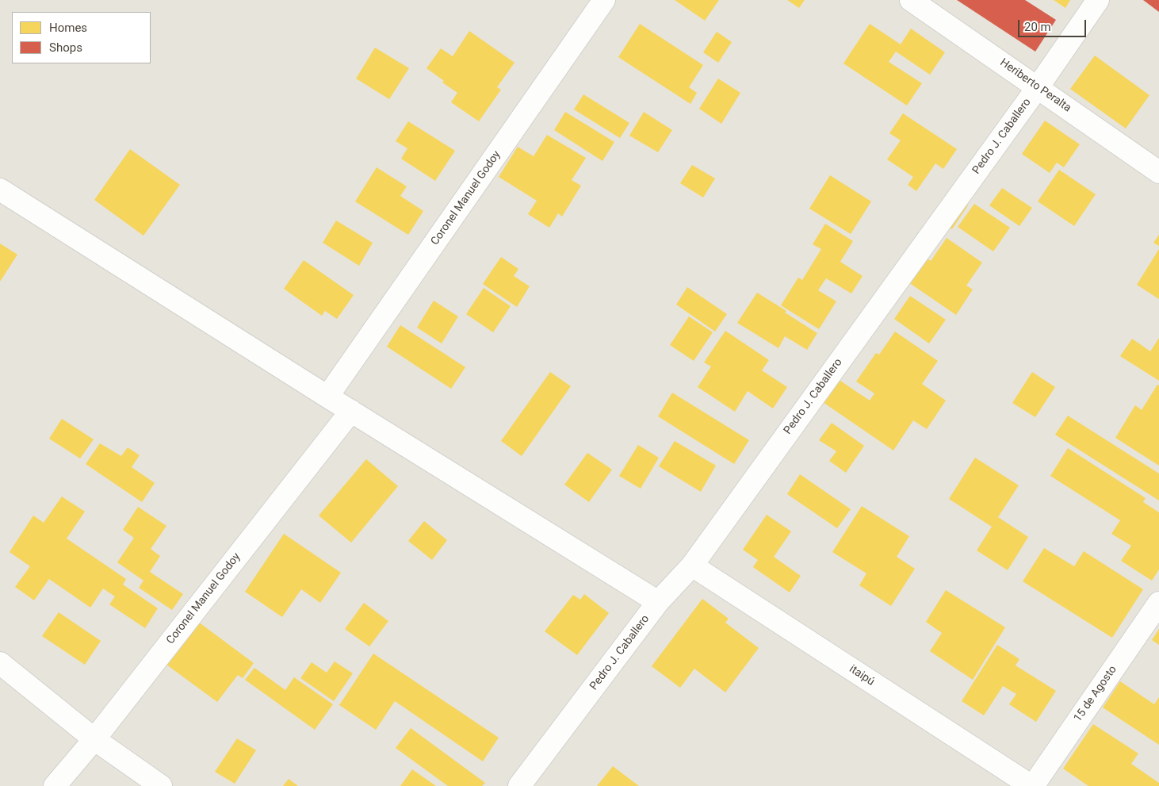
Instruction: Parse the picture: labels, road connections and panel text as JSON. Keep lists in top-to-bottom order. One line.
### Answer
{"streets":{"street":["Heriberto Peralta","Pedro J. Caballero","Coronel Manuel Godoy","itaipú","15 de Agosto"]},"crossings":[["Heriberto Peralta","Pedro J. Caballero"],["Pedro J. Caballero","itaipú"],["itaipú","15 de Agosto"]],"legend":["Homes","Shops"],"scale_bar":"20 m"}
